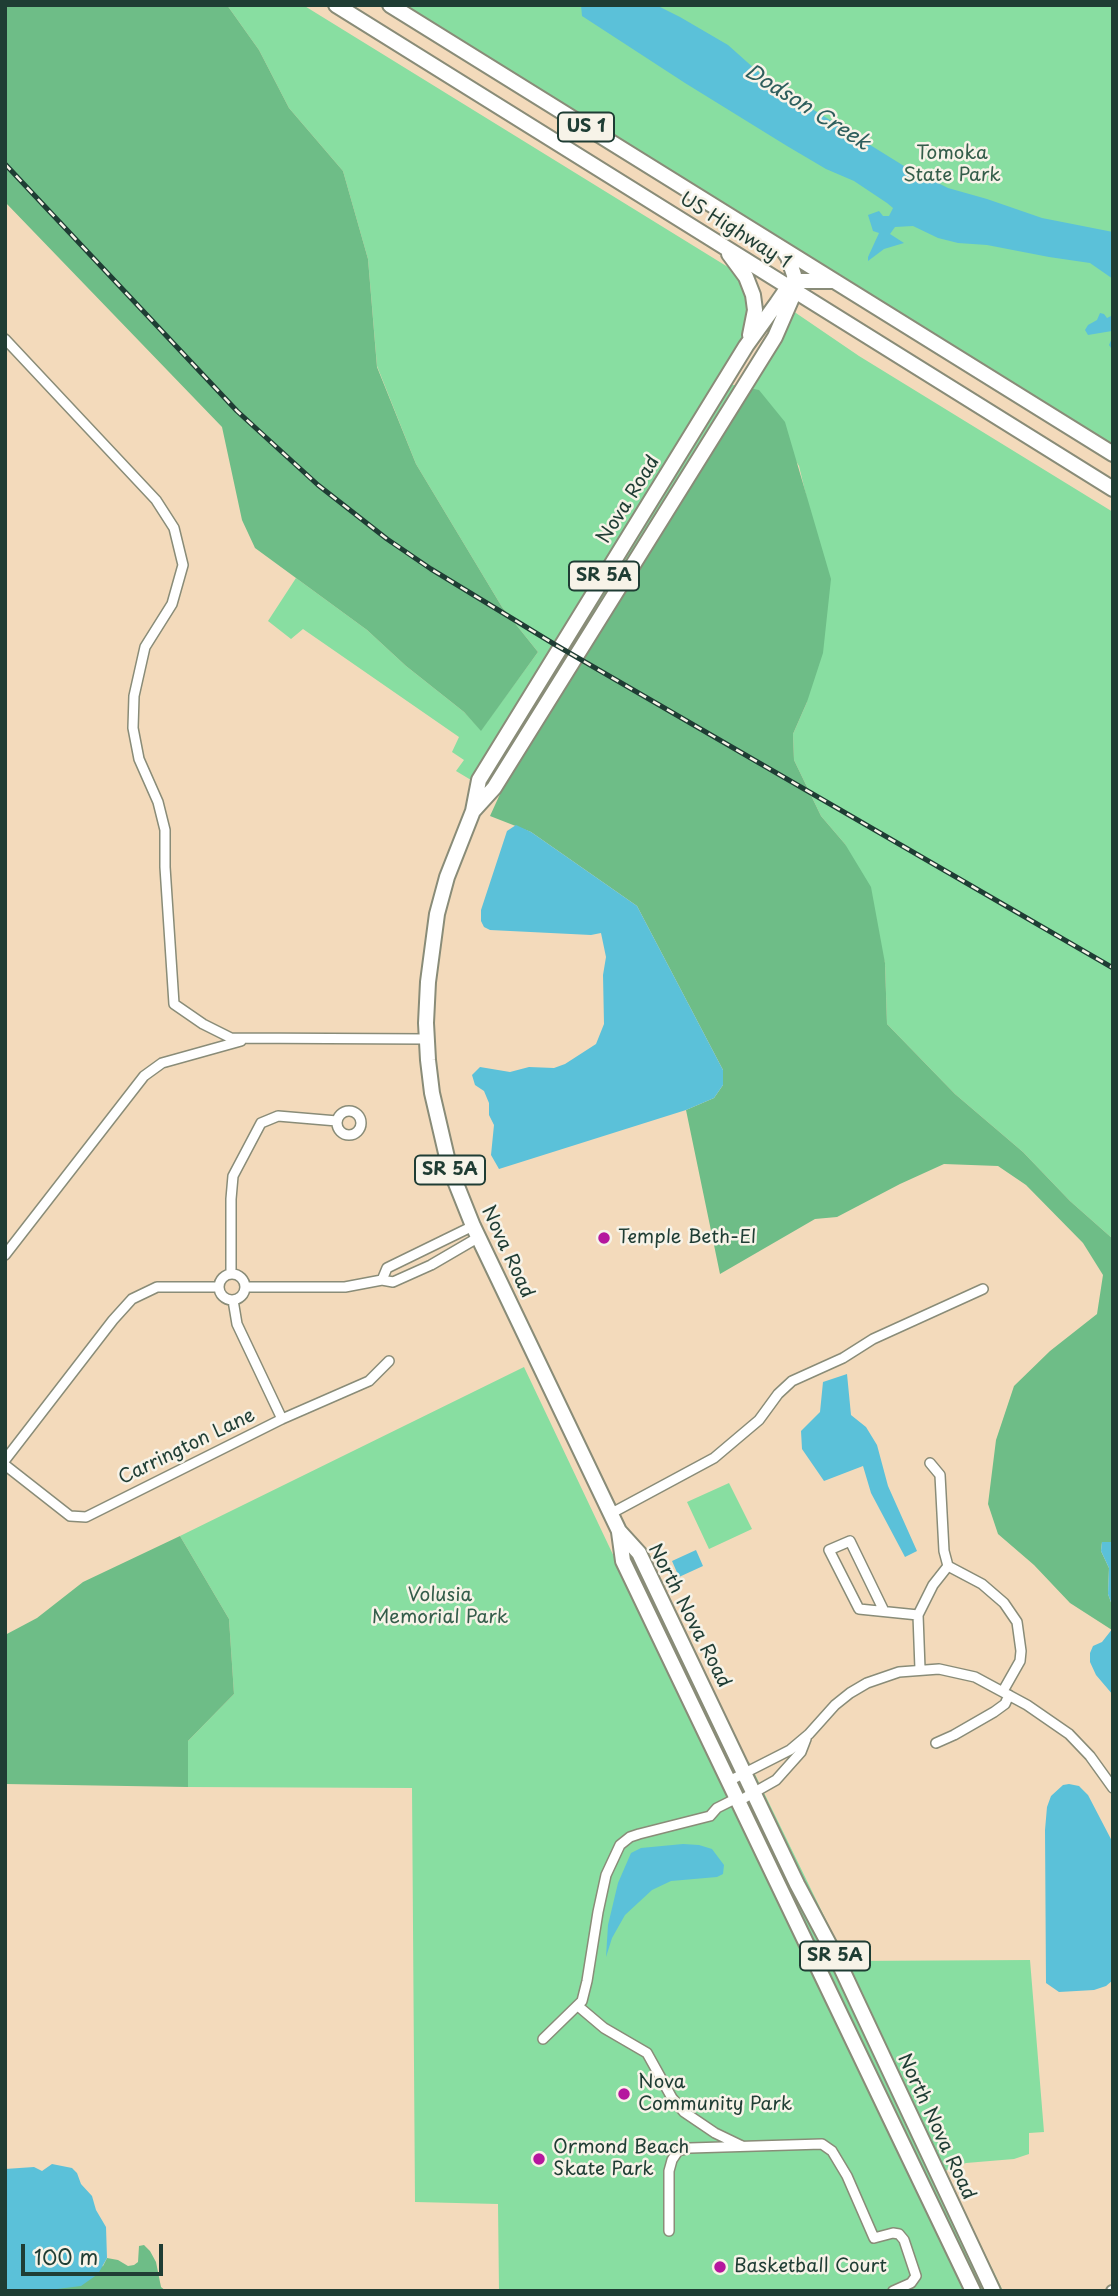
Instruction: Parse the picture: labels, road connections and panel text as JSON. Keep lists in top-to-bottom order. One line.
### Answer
{"streets":{"main road":["US 1","US Highway 1","Nova Road","SR 5A","North Nova Road"],"street":["Carrington Lane"]},"crossings":[["US Highway 1","Nova Road"],["Nova Road","North Nova Road"]],"water":["Dodson Creek"],"parks":["Tomoka State Park","Volusia Memorial Park"],"places":["Temple Beth-El","Nova Community Park","Ormond Beach Skate Park","Basketball Court"],"scale_bar":"100 m"}
